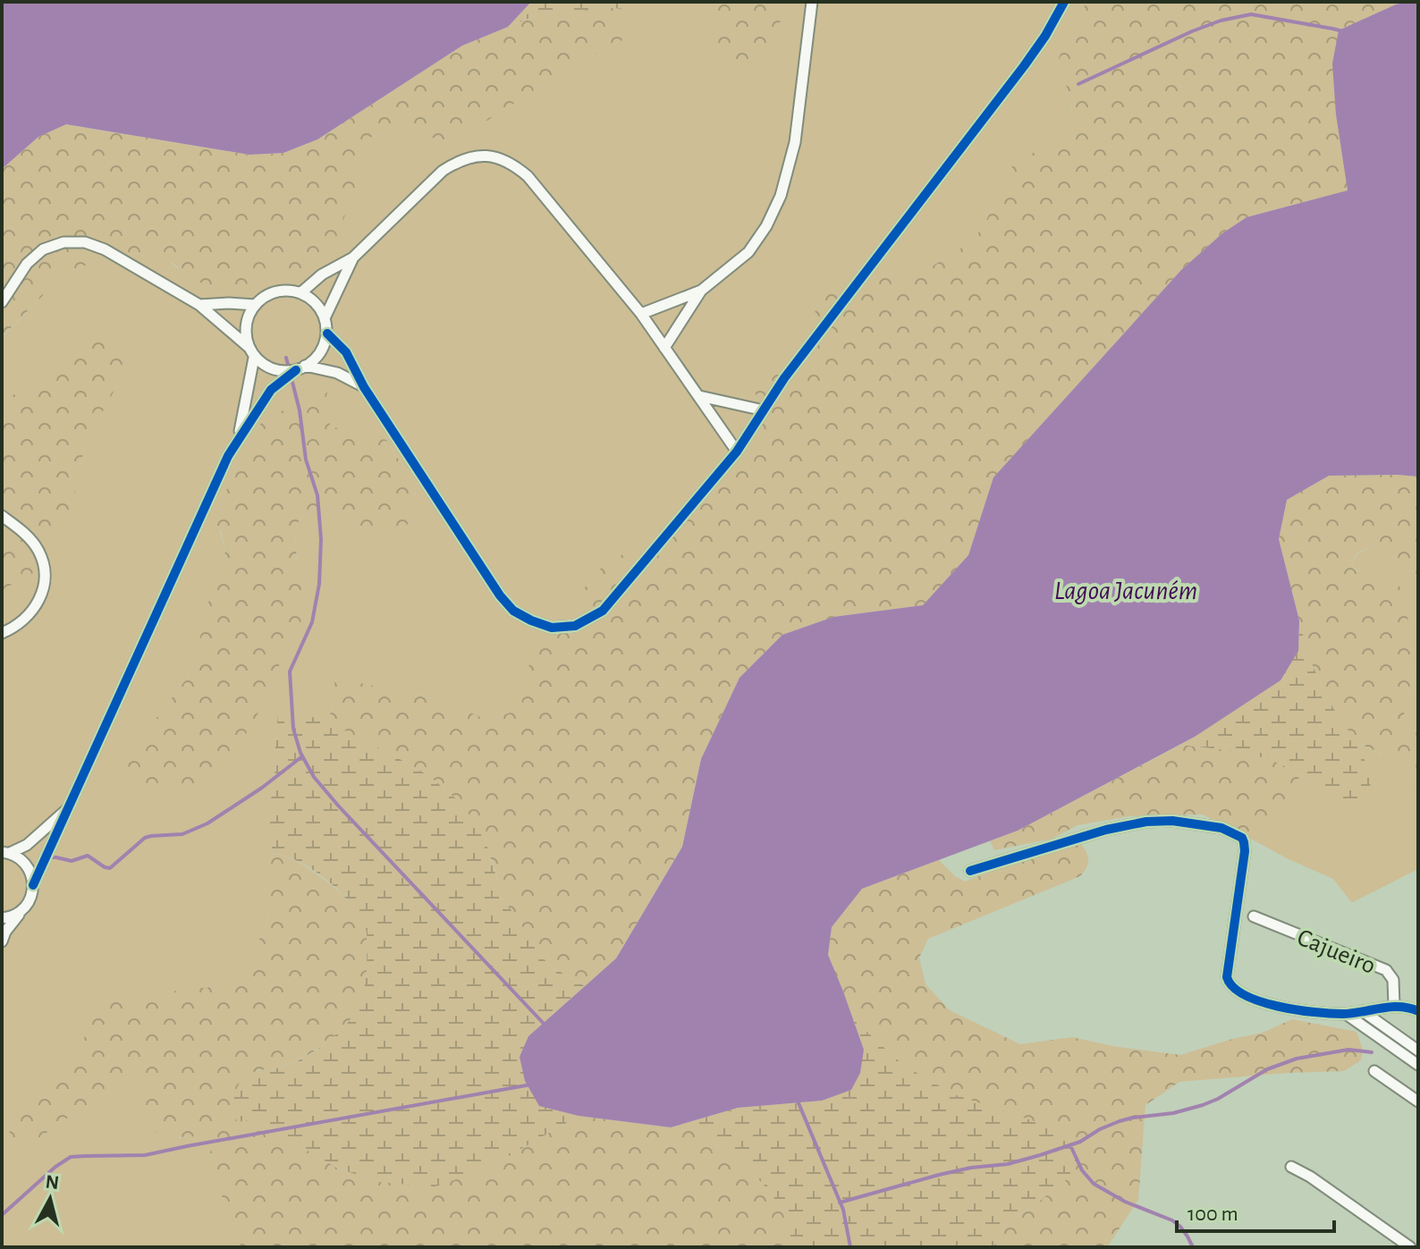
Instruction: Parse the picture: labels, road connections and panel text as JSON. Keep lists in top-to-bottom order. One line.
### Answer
{"streets":{"street":["Cajueiro"]},"water":["Lagoa Jacuném"],"scale_bar":"100 m","north":"top"}
